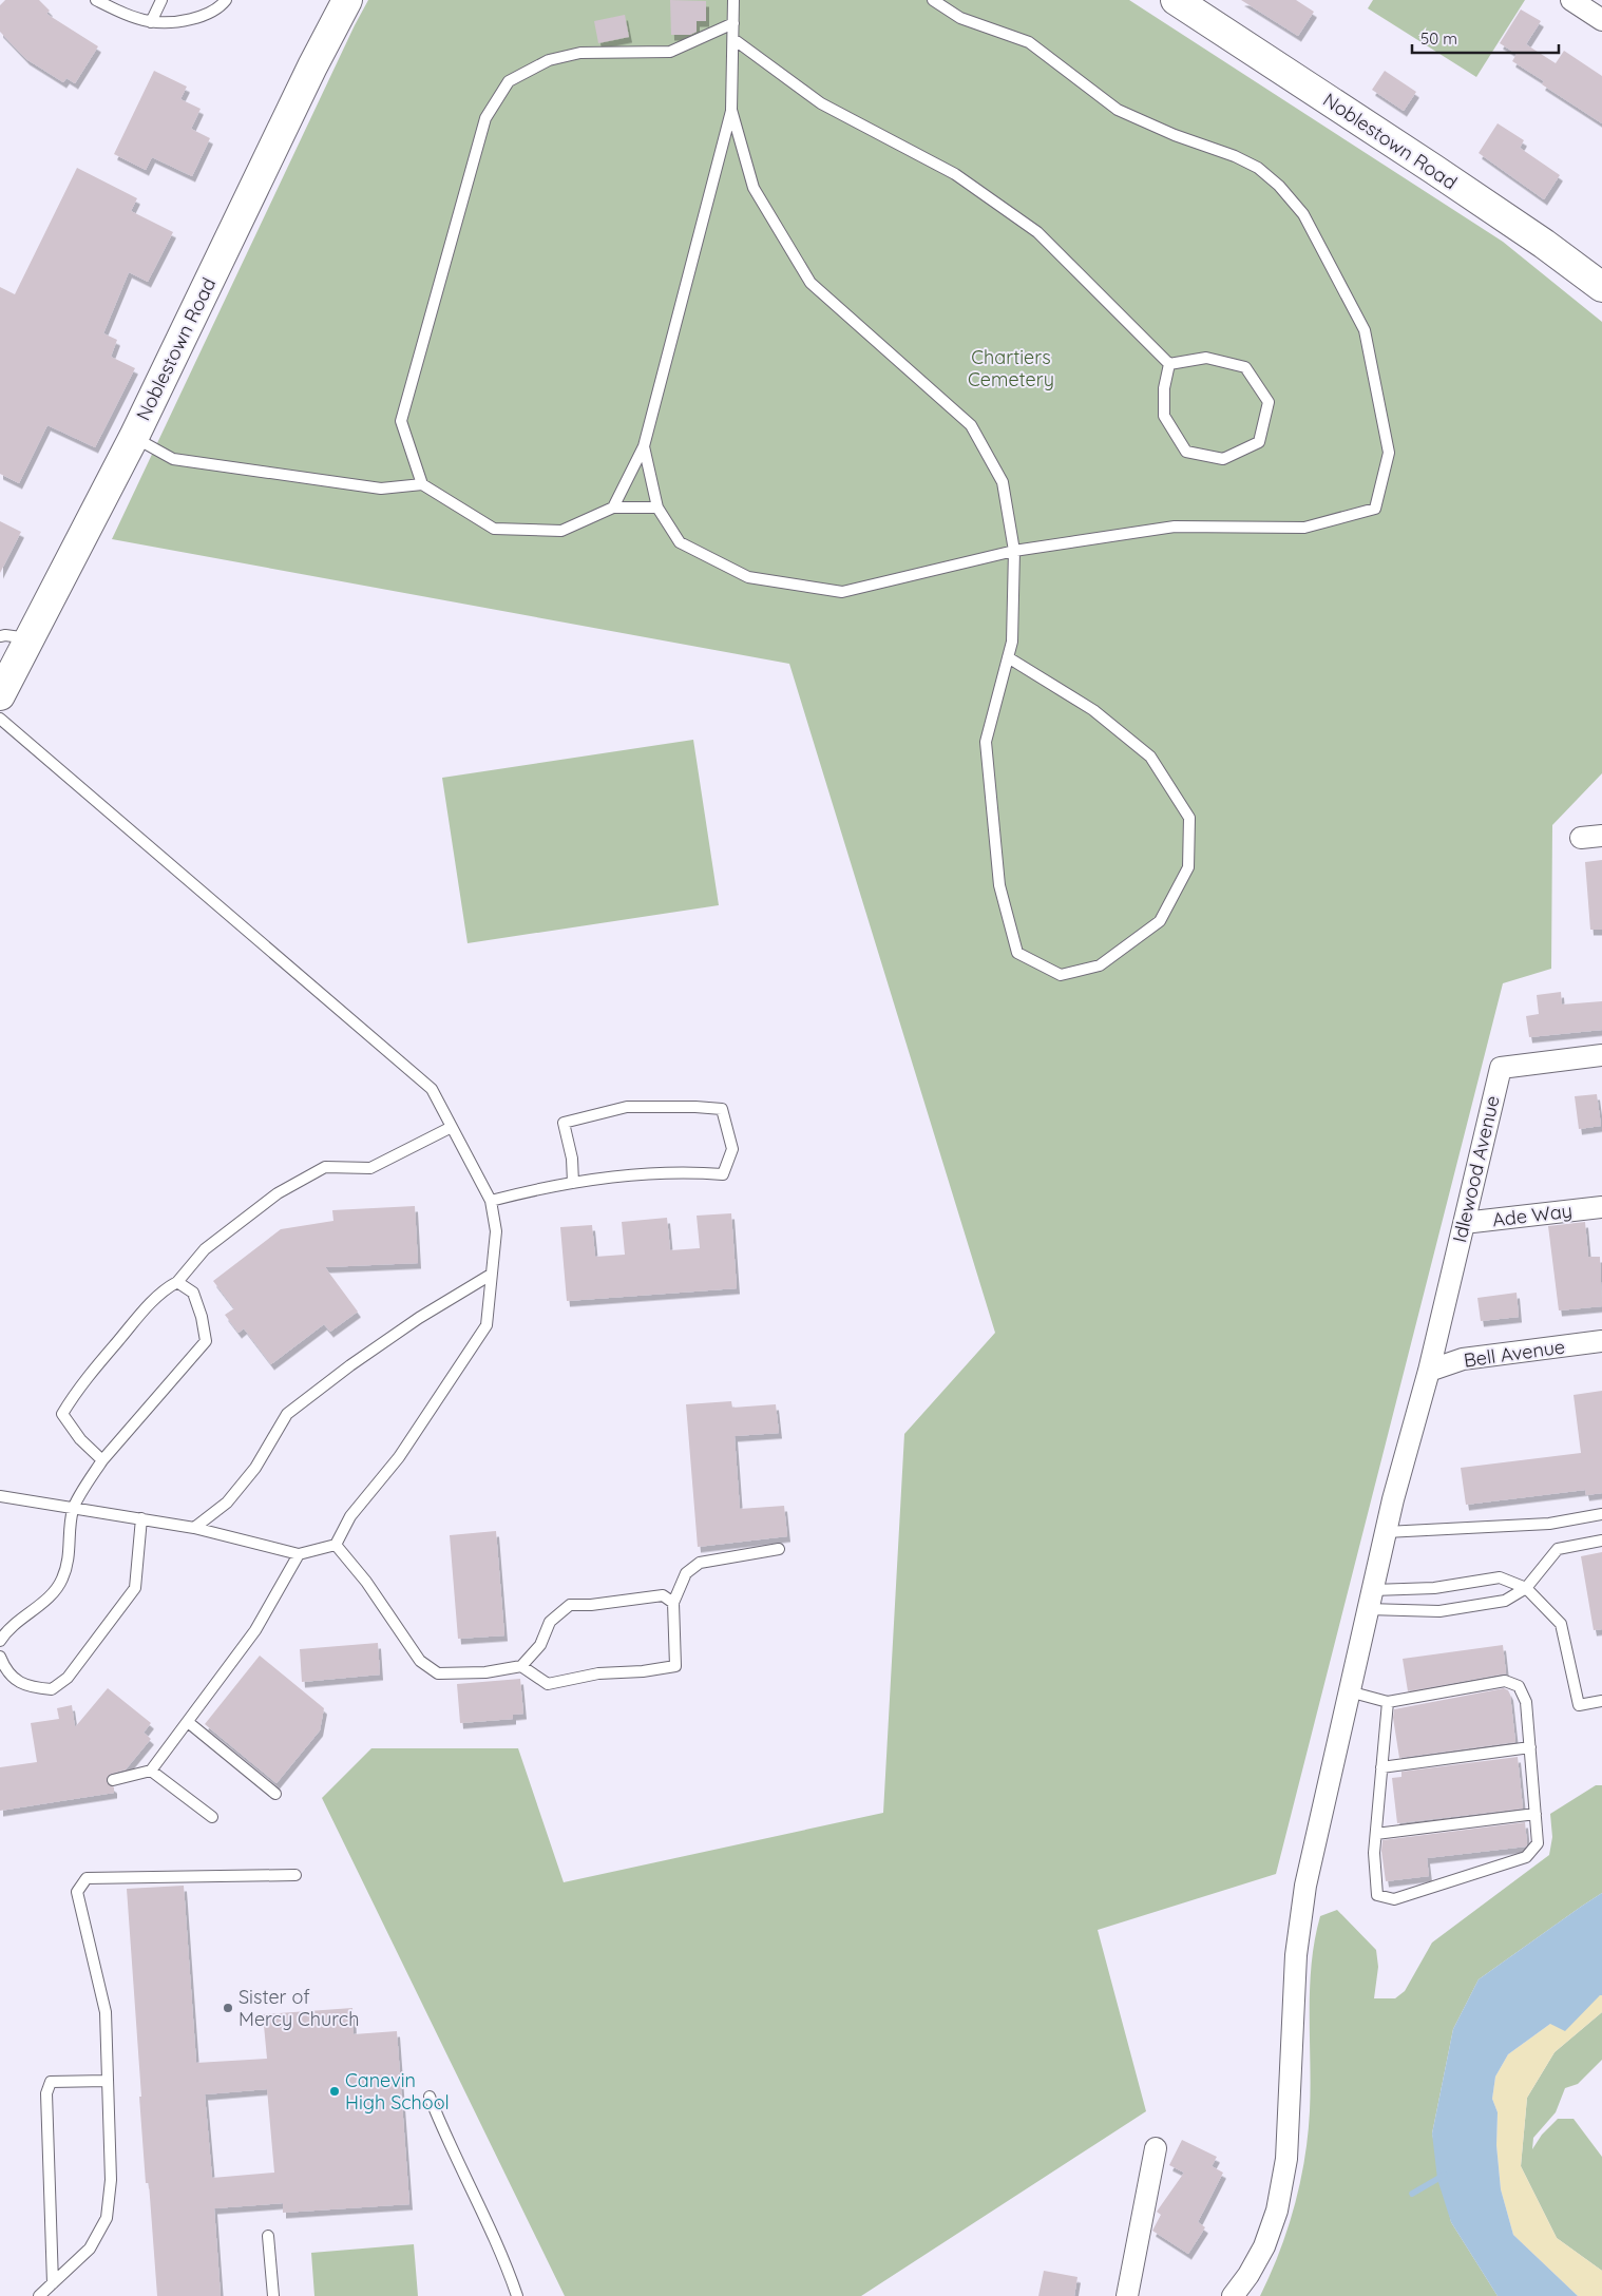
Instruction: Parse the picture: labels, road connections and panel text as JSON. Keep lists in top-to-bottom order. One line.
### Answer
{"streets":{"main road":["Noblestown Road"],"street":["Idlewood Avenue","Ade Way","Bell Avenue"]},"crossings":[["Idlewood Avenue","Ade Way"],["Idlewood Avenue","Bell Avenue"]],"parks":["Chartiers Cemetery"],"places":["Sister of Mercy Church","Canevin High School"],"scale_bar":"50 m"}
